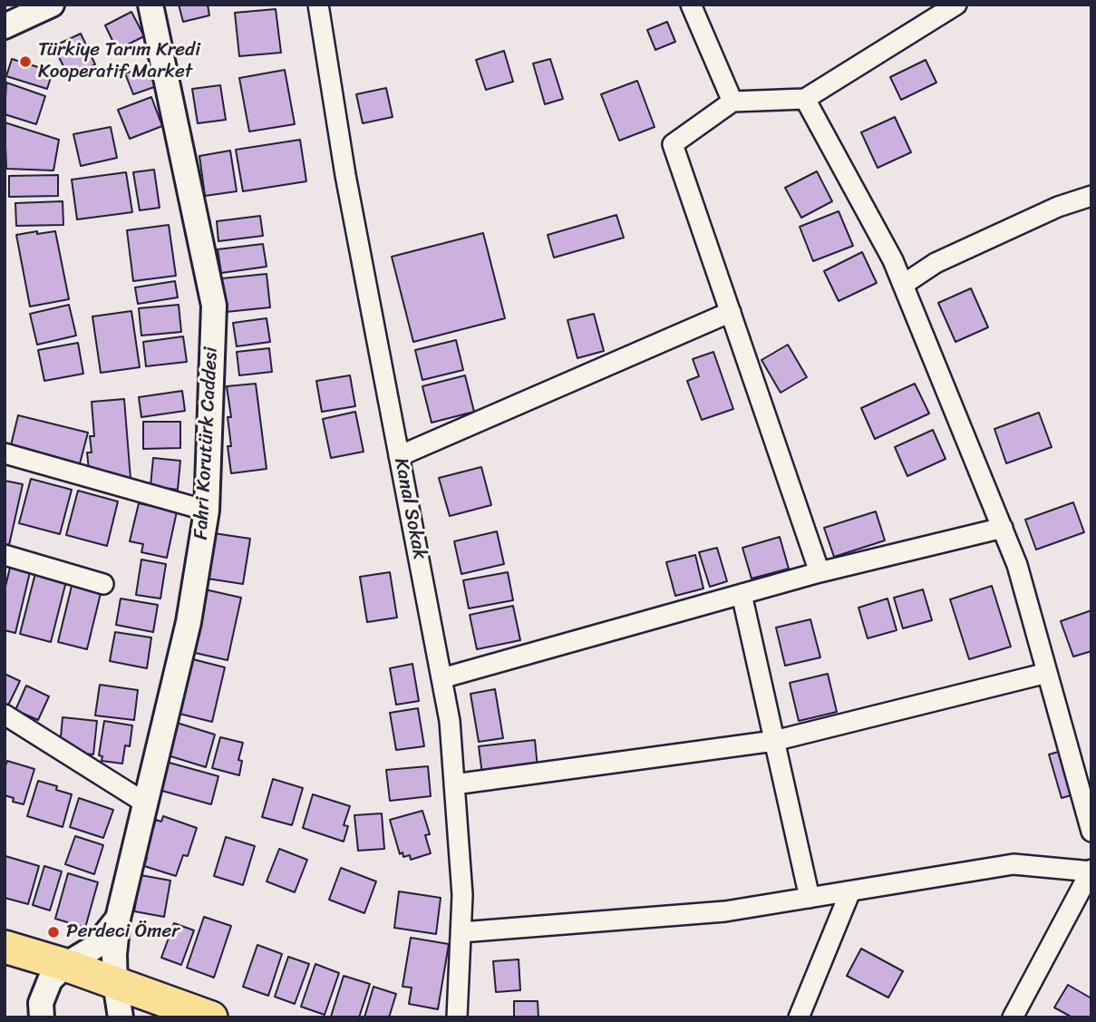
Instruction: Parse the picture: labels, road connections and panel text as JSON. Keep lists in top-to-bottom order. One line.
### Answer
{"streets":{"street":["Fahri Korutürk Caddesi","Kanal Sokak"]},"places":["Türkiye Tarım Kredi Kooperatif Market","Perdeci Ömer"]}
